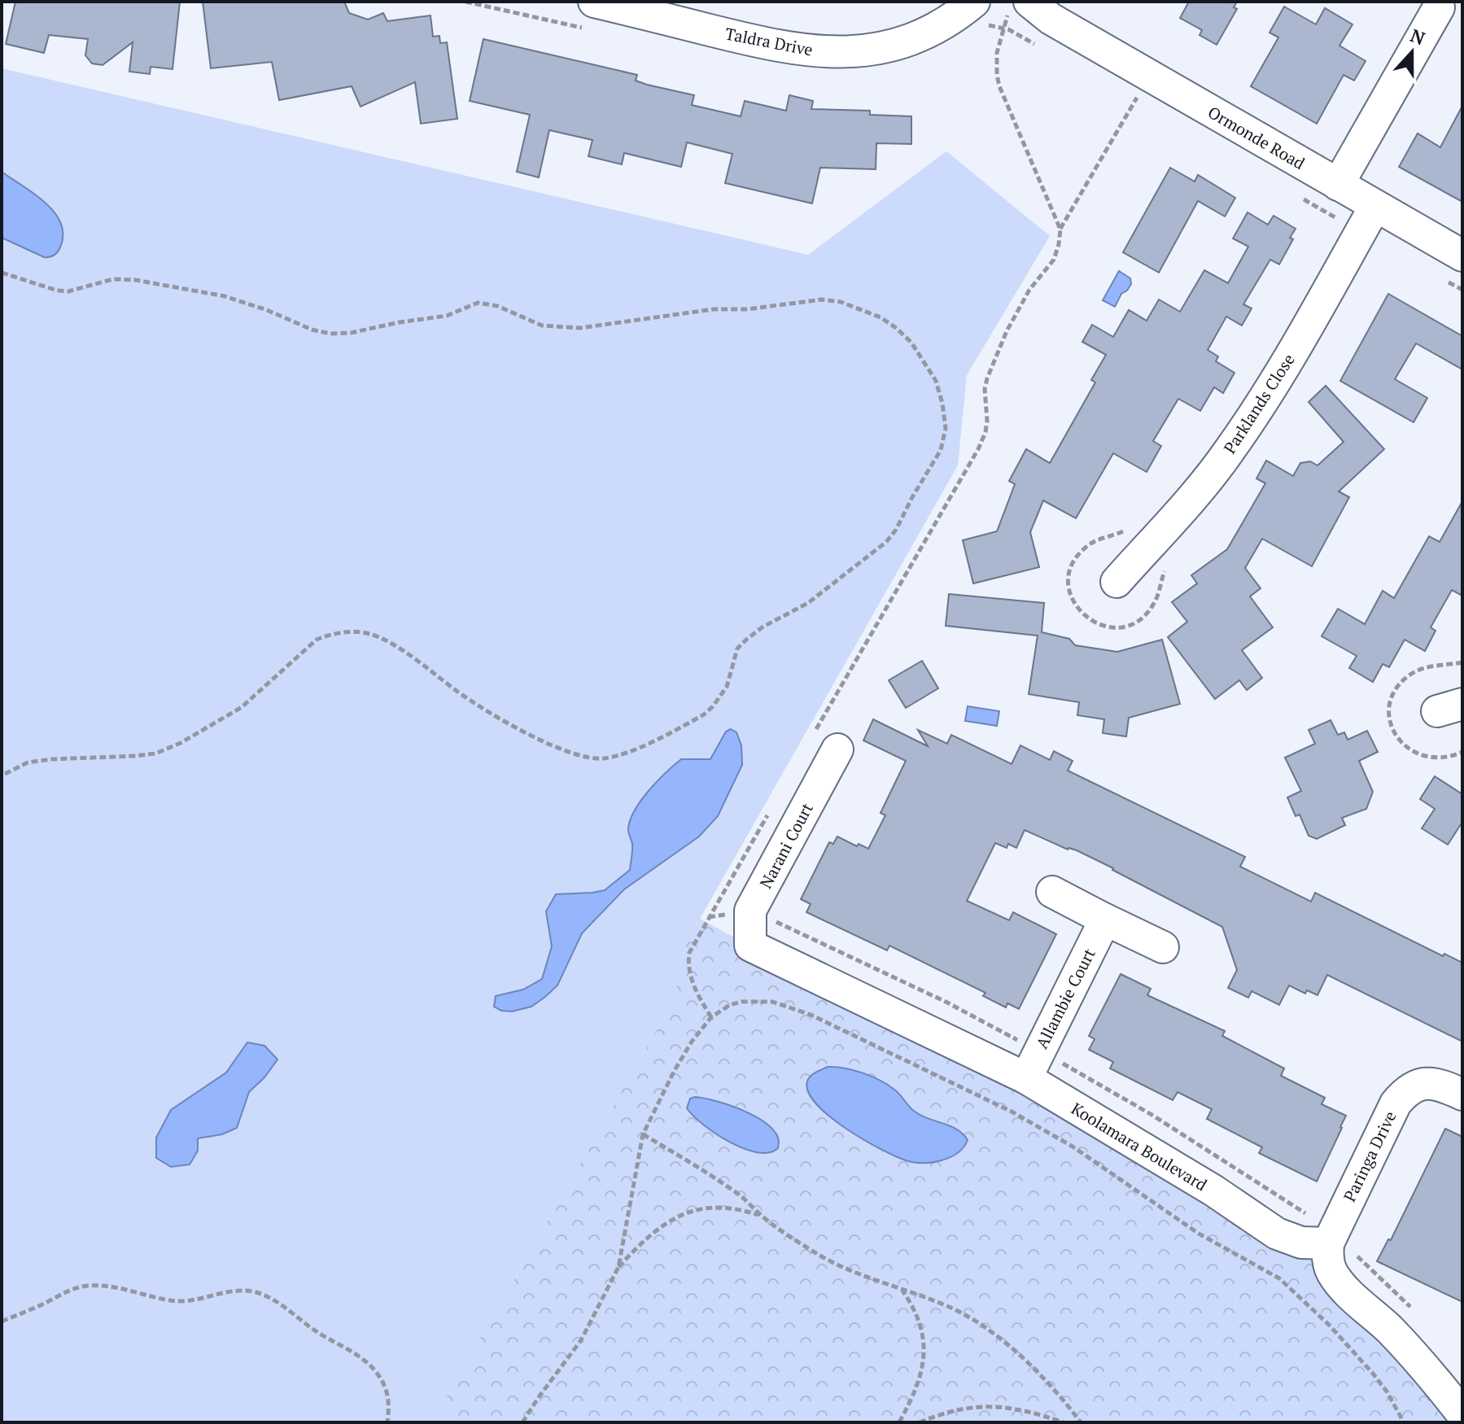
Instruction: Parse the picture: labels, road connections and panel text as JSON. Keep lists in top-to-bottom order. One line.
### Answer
{"streets":{"street":["Taldra Drive","Ormonde Road","Parklands Close","Narani Court","Allambie Court","Koolamara Boulevard","Paringa Drive"]},"crossings":[["Ormonde Road","Parklands Close"],["Narani Court","Koolamara Boulevard"],["Allambie Court","Koolamara Boulevard"],["Koolamara Boulevard","Paringa Drive"]],"north":"top"}
